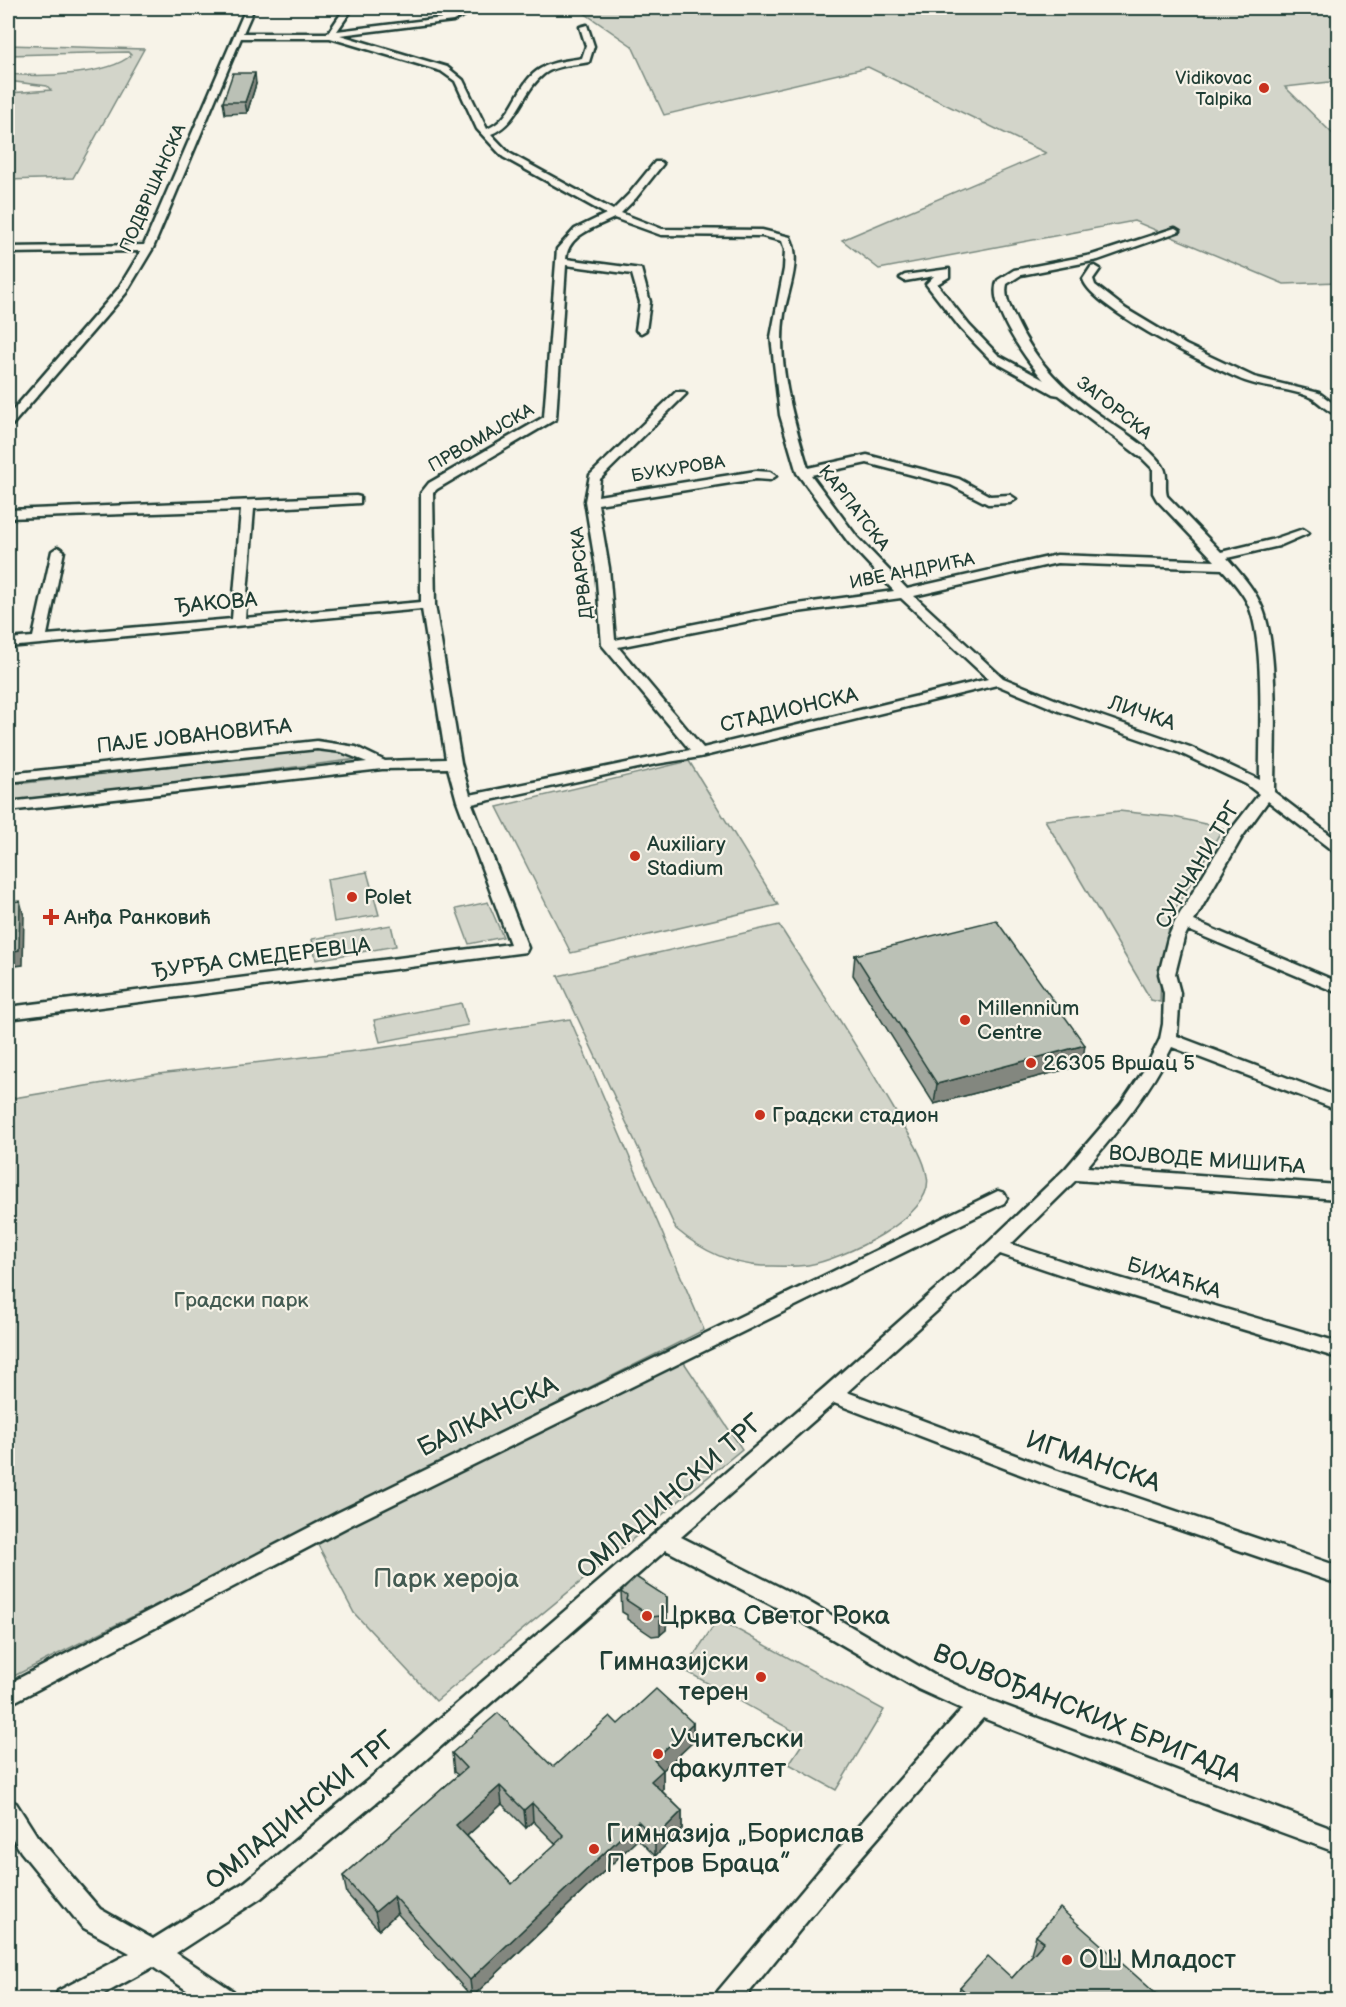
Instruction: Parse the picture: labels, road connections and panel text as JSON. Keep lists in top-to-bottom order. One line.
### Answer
{"streets":{"street":["ПОДВРШАНСКА","ЗАГОРСКА","ПРВОМАЈСКА","БУКУРОВА","КАРПАТСКА","ИВЕ АНДРИЋА","ДРВАРСКА","ЂАКОВА","СТАДИОНСКА","ЛИЧКА","ПАЈЕ ЈОВАНОВИЋА","СУНЧАНИ ТРГ","ЂУРЂА СМЕДЕРЕВЦА","ВОЈВОДЕ МИШИЋА","БИХАЋКА","БАЛКАНСКА","ИГМАНСКА","ОМЛАДИНСКИ ТРГ","ВОЈВОЂАНСКИХ БРИГАДА"]},"crossings":[["ЗАГОРСКА","ИВЕ АНДРИЋА"],["ЗАГОРСКА","ЛИЧКА"],["ЗАГОРСКА","СУНЧАНИ ТРГ"],["ПРВОМАЈСКА","КАРПАТСКА"],["ПРВОМАЈСКА","ЂАКОВА"],["ПРВОМАЈСКА","СТАДИОНСКА"],["ПРВОМАЈСКА","ПАЈЕ ЈОВАНОВИЋА"],["ПРВОМАЈСКА","ЂУРЂА СМЕДЕРЕВЦА"],["БУКУРОВА","ДРВАРСКА"],["КАРПАТСКА","ИВЕ АНДРИЋА"],["ИВЕ АНДРИЋА","ДРВАРСКА"],["ДРВАРСКА","СТАДИОНСКА"],["СТАДИОНСКА","ЛИЧКА"],["ЛИЧКА","СУНЧАНИ ТРГ"],["СУНЧАНИ ТРГ","ОМЛАДИНСКИ ТРГ"],["ВОЈВОДЕ МИШИЋА","ОМЛАДИНСКИ ТРГ"],["БИХАЋКА","ОМЛАДИНСКИ ТРГ"],["ИГМАНСКА","ОМЛАДИНСКИ ТРГ"],["ОМЛАДИНСКИ ТРГ","ВОЈВОЂАНСКИХ БРИГАДА"]],"parks":["Градски парк","Парк хероја"],"places":{"other":["Vidikovac Talpika","Auxiliary Stadium","Polet","Millennium Centre","26305 Вршац 5","Градски стадион","Црква Светог Рока","Гимназијски терен","Учитељски факултет","Гимназија „Борислав Петров Браца”","ОШ Младост"],"health":["Анђа Ранковић"]}}
